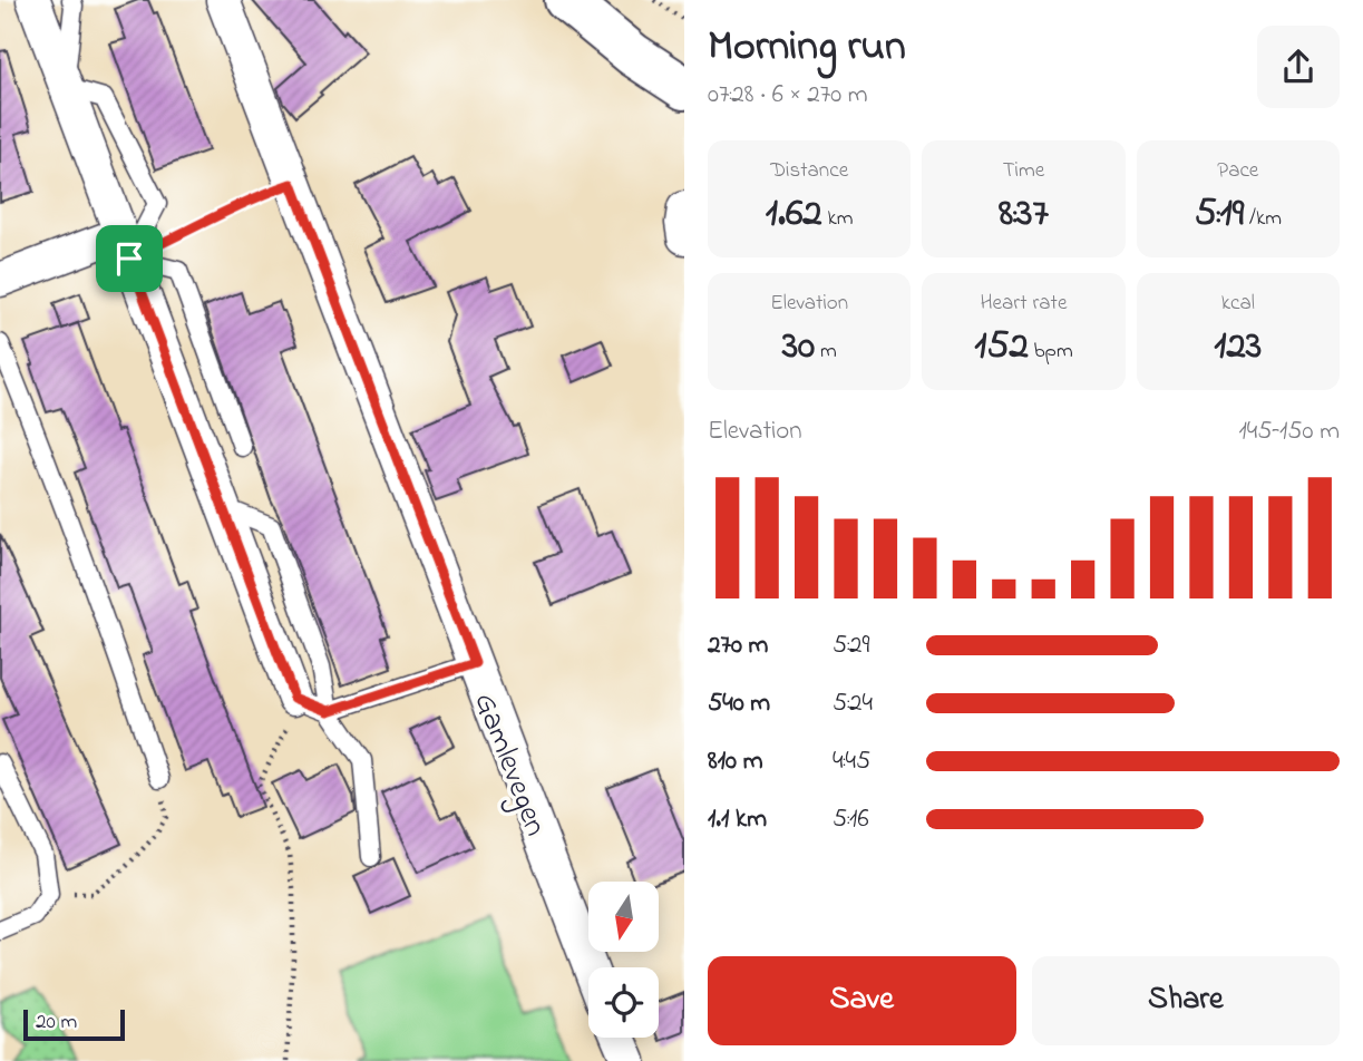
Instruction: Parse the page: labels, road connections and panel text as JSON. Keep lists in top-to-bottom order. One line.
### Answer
{"streets":{"street":["Gamlevegen"]},"scale_bar":"20 m","north":"bottom","page":{"heading":["Morning run","07:28 · 6 × 270 m"],"stats":[["Distance","1.62 km"],["Time","8:37"],["Pace","5:19 /km"],["Elevation","30 m"],["Heart rate","152 bpm"],["kcal","123"]],"chart":["Elevation","145–150 m"],"list":[{"name":"270 m","note":"5:29"},{"name":"540 m","note":"5:24"},{"name":"810 m","note":"4:45"},{"name":"1.1 km","note":"5:16"}],"buttons":["Save","Share"],"scale":"20 m"}}
